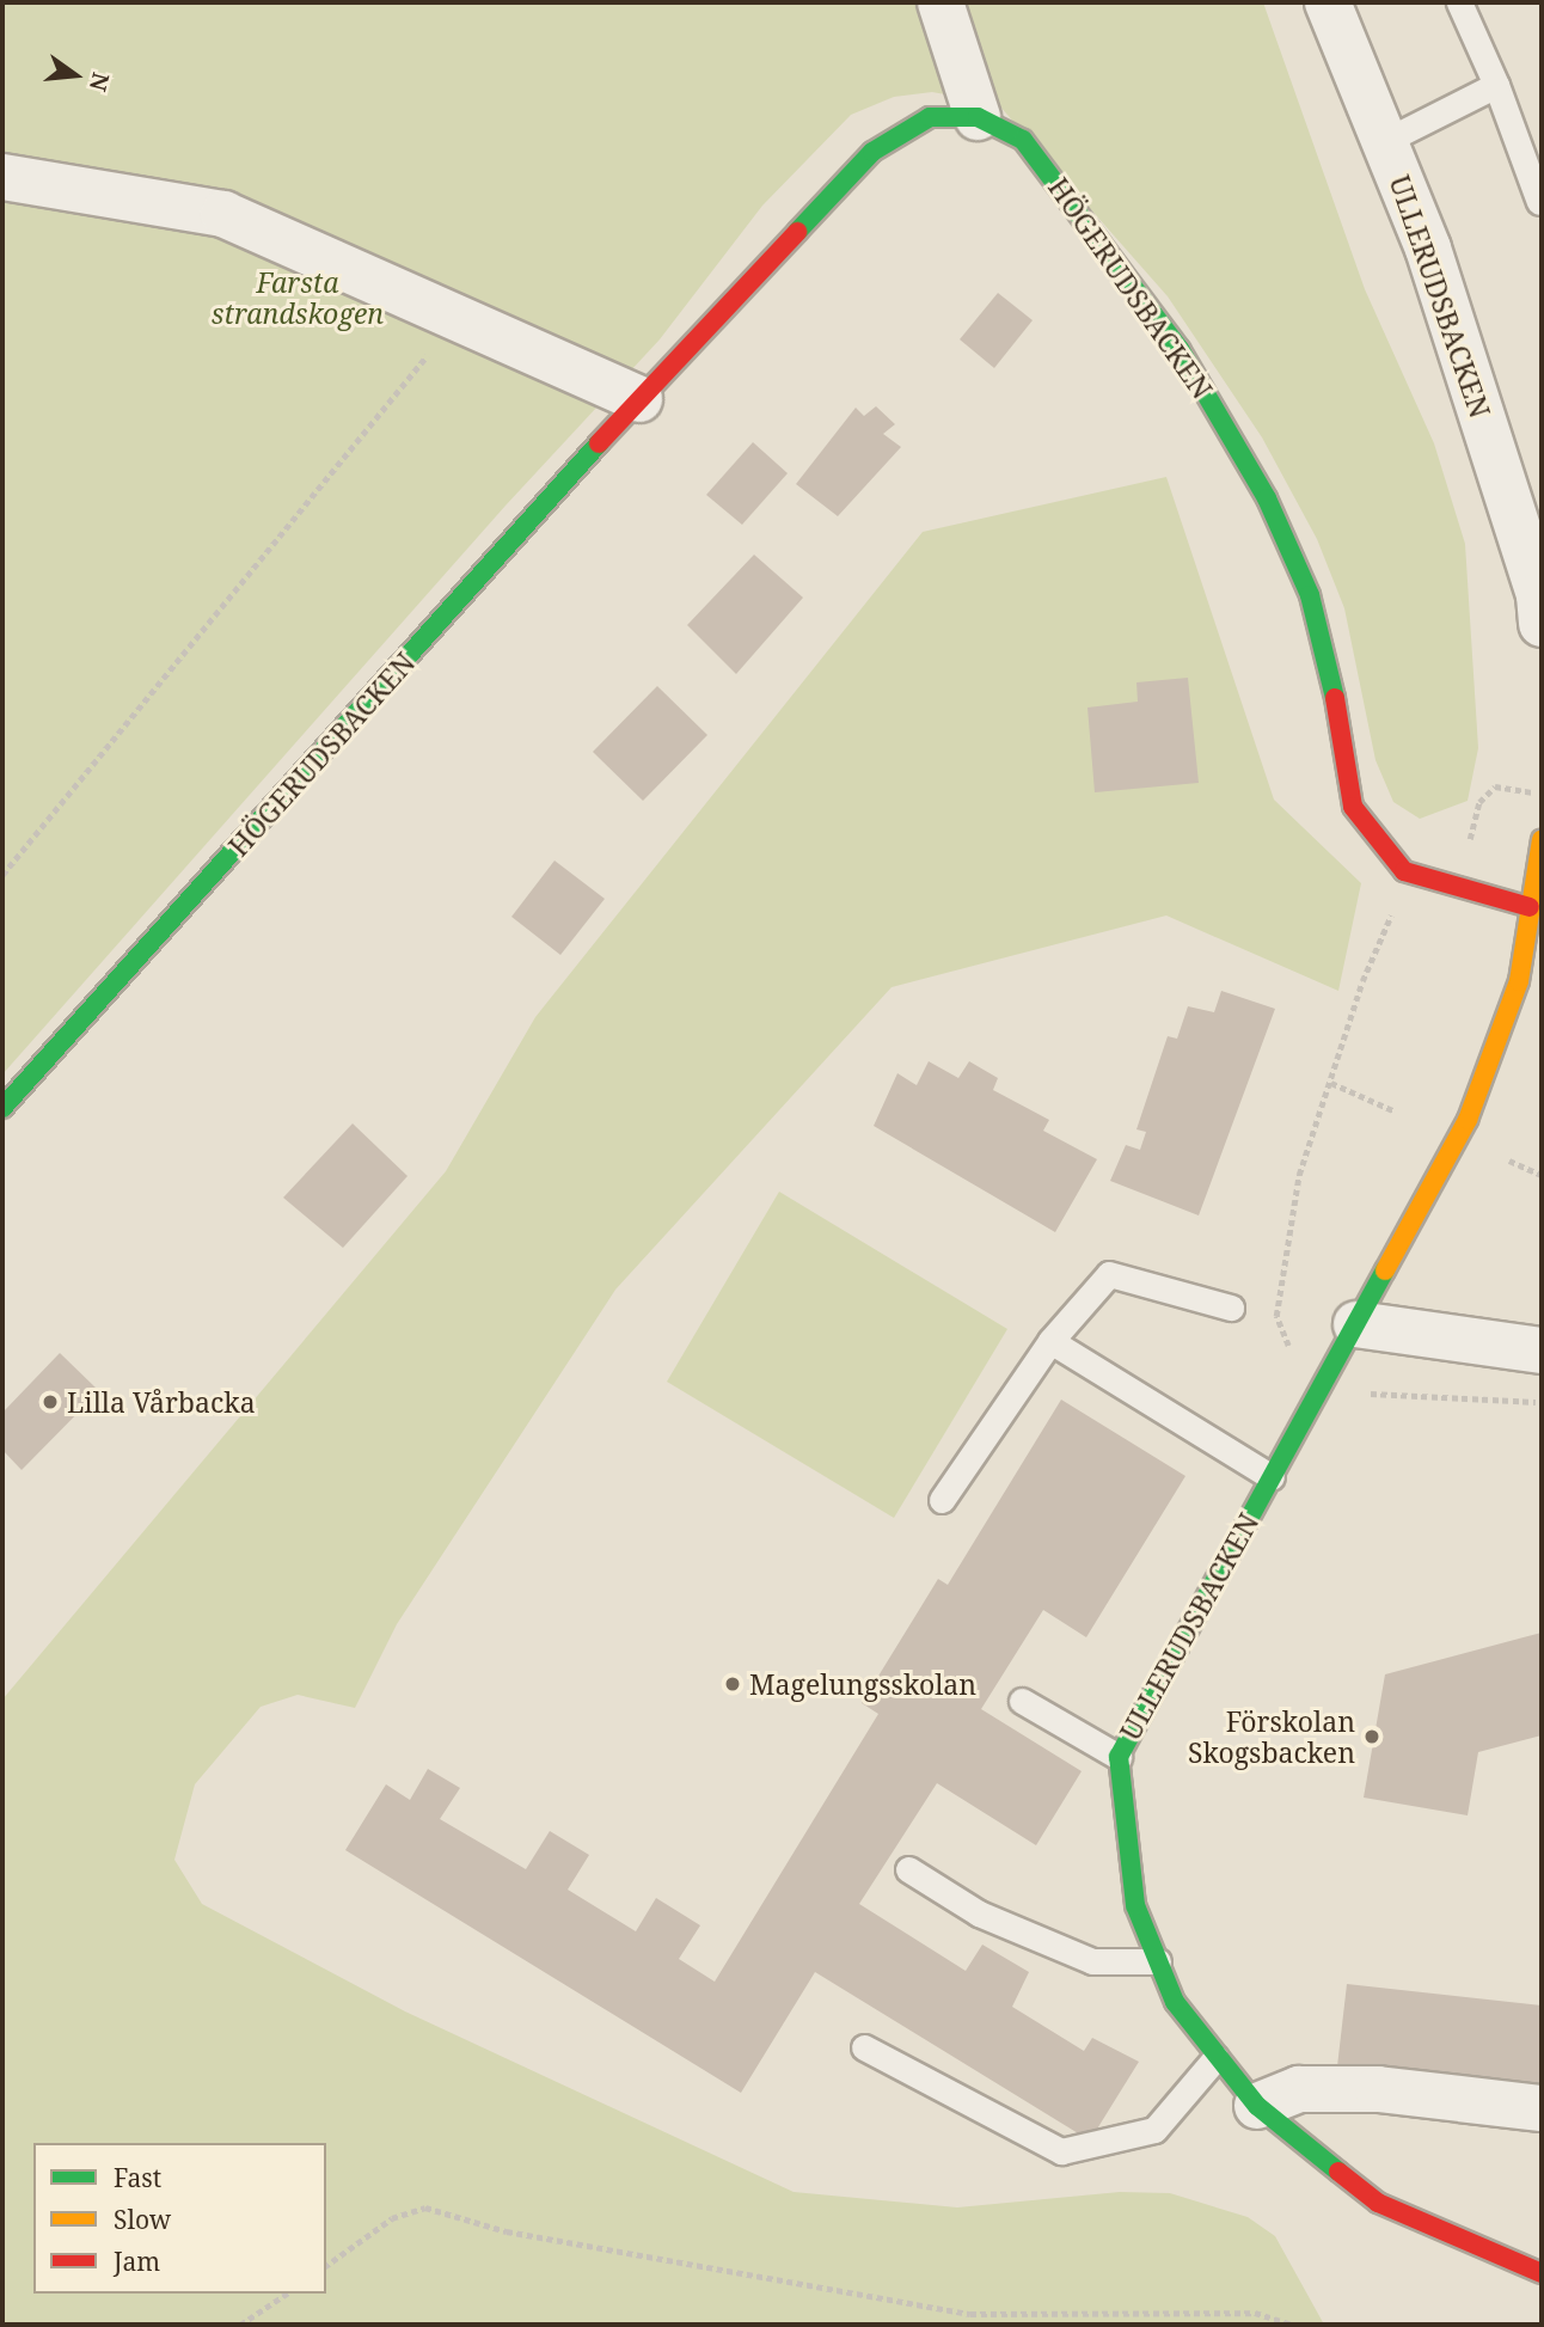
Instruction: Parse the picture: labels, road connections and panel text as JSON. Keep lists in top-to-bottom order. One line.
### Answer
{"streets":{"street":["HÖGERUDSBACKEN","ULLERUDSBACKEN"]},"crossings":[["HÖGERUDSBACKEN","ULLERUDSBACKEN"]],"parks":["Farsta strandskogen"],"places":["Lilla Vårbacka","Magelungsskolan","Förskolan Skogsbacken"],"legend":["Fast","Slow","Jam"],"north":"right"}
